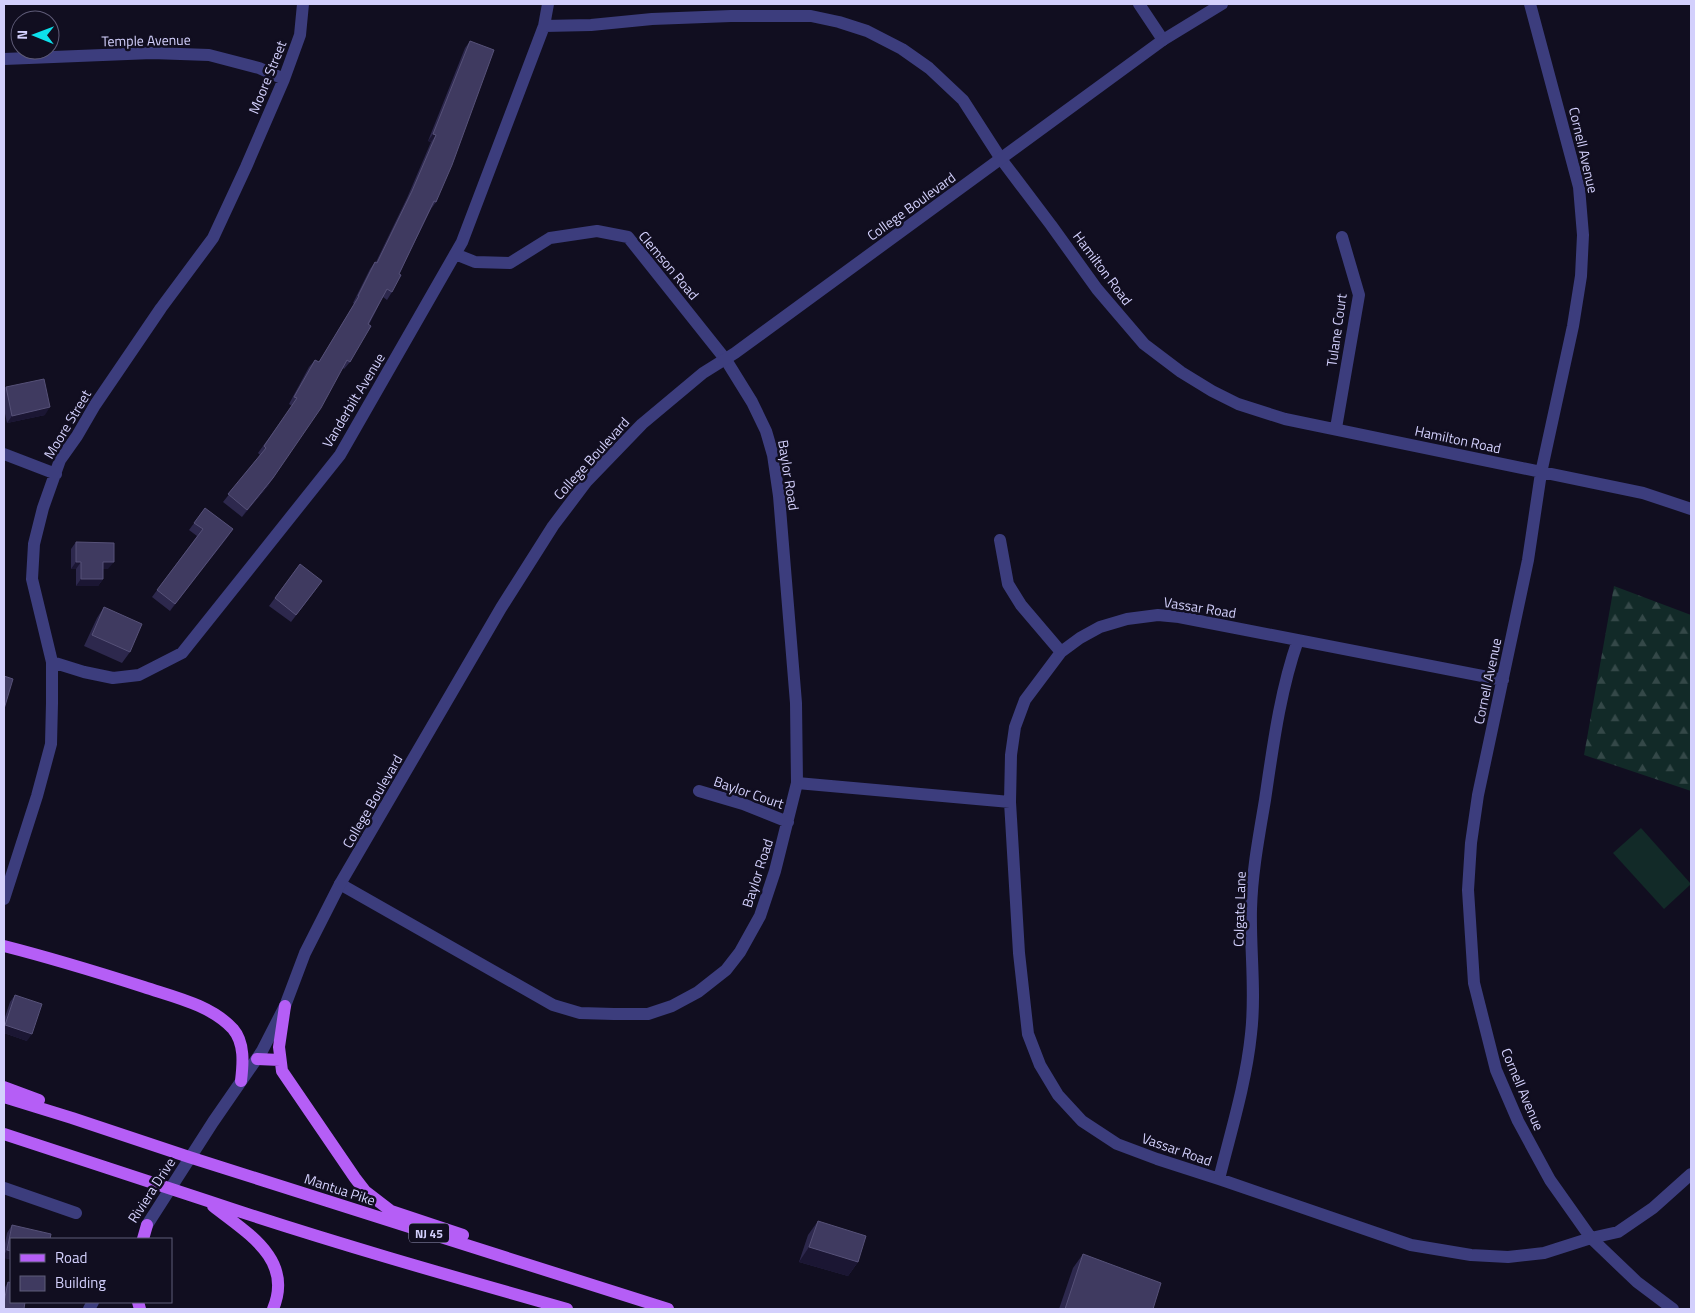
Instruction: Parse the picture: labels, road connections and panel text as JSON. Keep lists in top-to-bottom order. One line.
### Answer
{"streets":{"main road":["Mantua Pike","NJ 45"],"street":["Temple Avenue","Moore Street","Cornell Avenue","College Boulevard","Clemson Road","Hamilton Road","Tulane Court","Vanderbilt Avenue","Baylor Road","Vassar Road","Baylor Court","Colgate Lane","Riviera Drive"]},"crossings":[["Temple Avenue","Moore Street"],["Moore Street","Vanderbilt Avenue"],["Cornell Avenue","Hamilton Road"],["Cornell Avenue","Vassar Road"],["College Boulevard","Clemson Road"],["College Boulevard","Hamilton Road"],["College Boulevard","Baylor Road"],["College Boulevard","Mantua Pike"],["College Boulevard","Riviera Drive"],["Clemson Road","Vanderbilt Avenue"],["Clemson Road","Baylor Road"],["Hamilton Road","Tulane Court"],["Hamilton Road","Vanderbilt Avenue"],["Baylor Road","Baylor Court"],["Vassar Road","Colgate Lane"],["Mantua Pike","Riviera Drive"],["Riviera Drive","NJ 45"]],"legend":["Road","Building"],"north":"left"}
